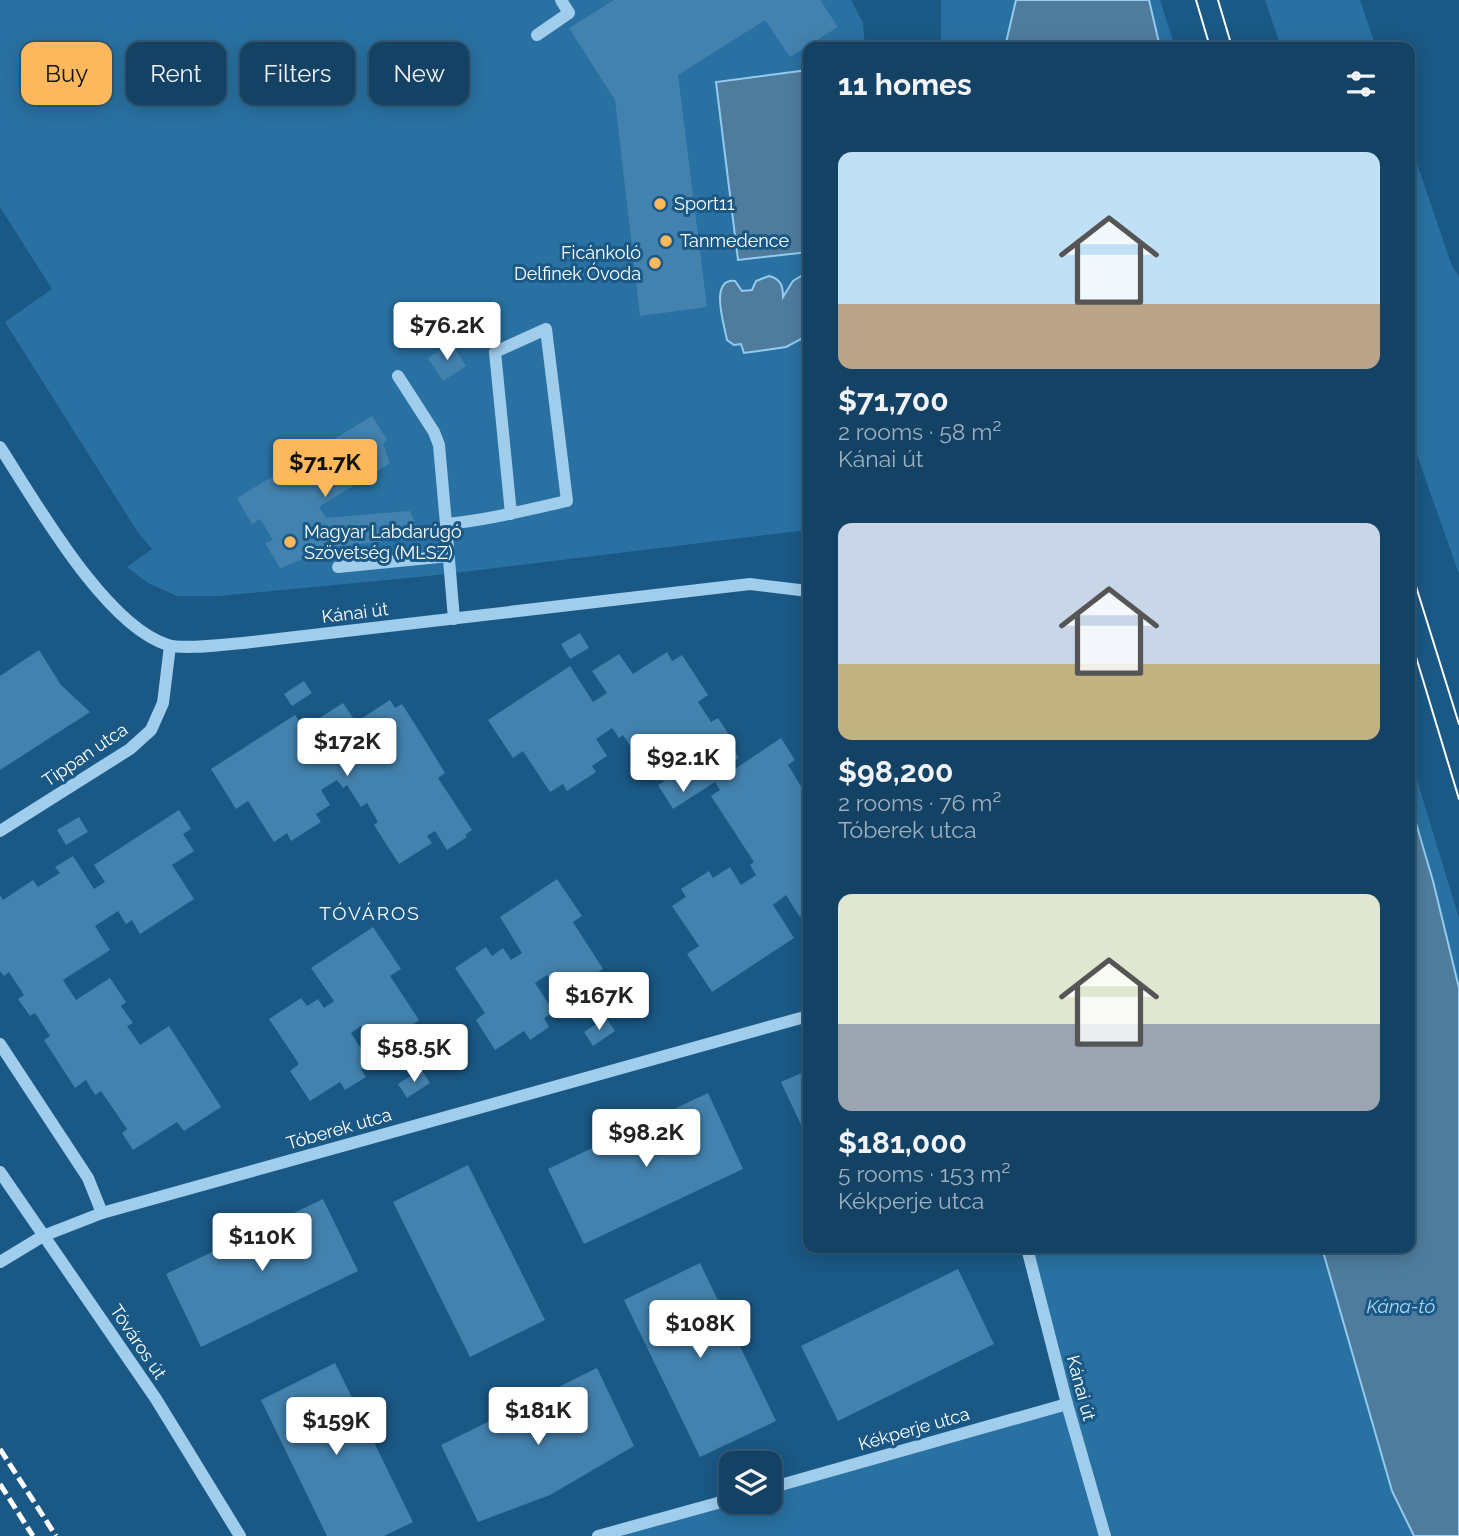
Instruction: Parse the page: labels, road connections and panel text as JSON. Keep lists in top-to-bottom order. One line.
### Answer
{"streets":{"street":["Kánai út","Tippan utca","Tóberek utca","Tóváros út","Kékperje utca"]},"crossings":[["Kánai út","Tippan utca"],["Kánai út","Kékperje utca"],["Tóberek utca","Tóváros út"]],"districts":["TÓVÁROS"],"water":["Kána-tó"],"places":["Sport11","Tanmedence","Ficánkoló Delfinek Óvoda","Magyar Labdarúgó Szövetség (MLSZ)"],"page":{"chip":["Buy","Rent","Filters","New"],"heading":"11 homes","list":[{"name":"$71,700","note":"2 rooms · 58 m² · Kánai út"},{"name":"$98,200","note":"2 rooms · 76 m² · Tóberek utca"},{"name":"$181,000","note":"5 rooms · 153 m² · Kékperje utca"}],"price":["$76.2K","$71.7K","$172K","$92.1K","$167K","$58.5K","$98.2K","$110K","$108K","$181K","$159K"]}}
